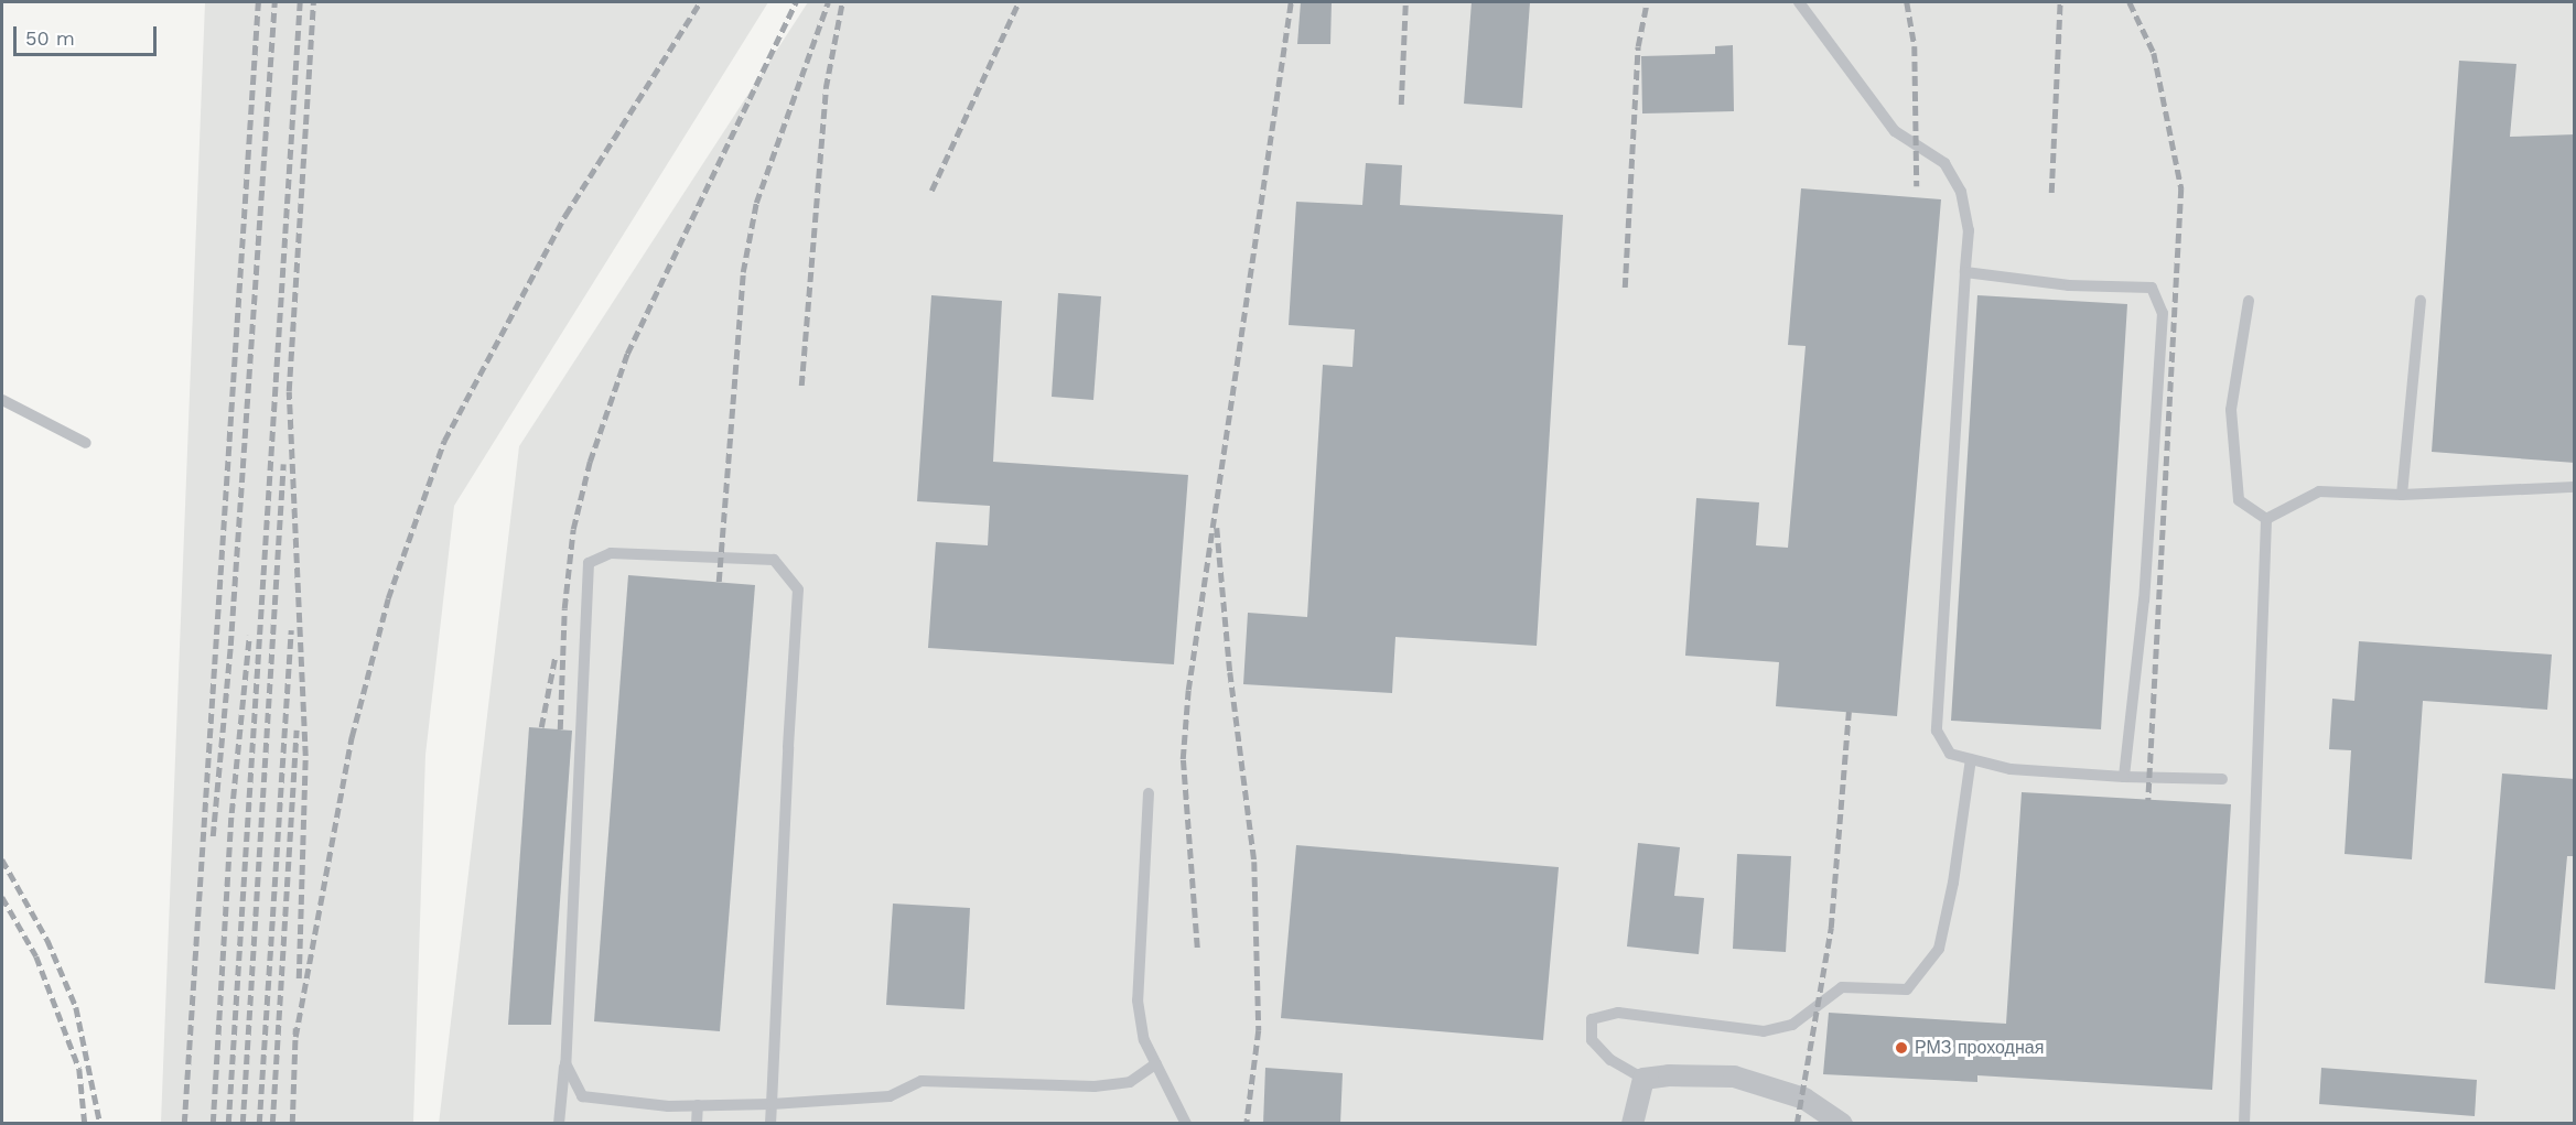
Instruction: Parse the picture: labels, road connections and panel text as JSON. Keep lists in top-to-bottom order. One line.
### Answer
{"places":["РМЗ проходная"],"scale_bar":"50 m"}
